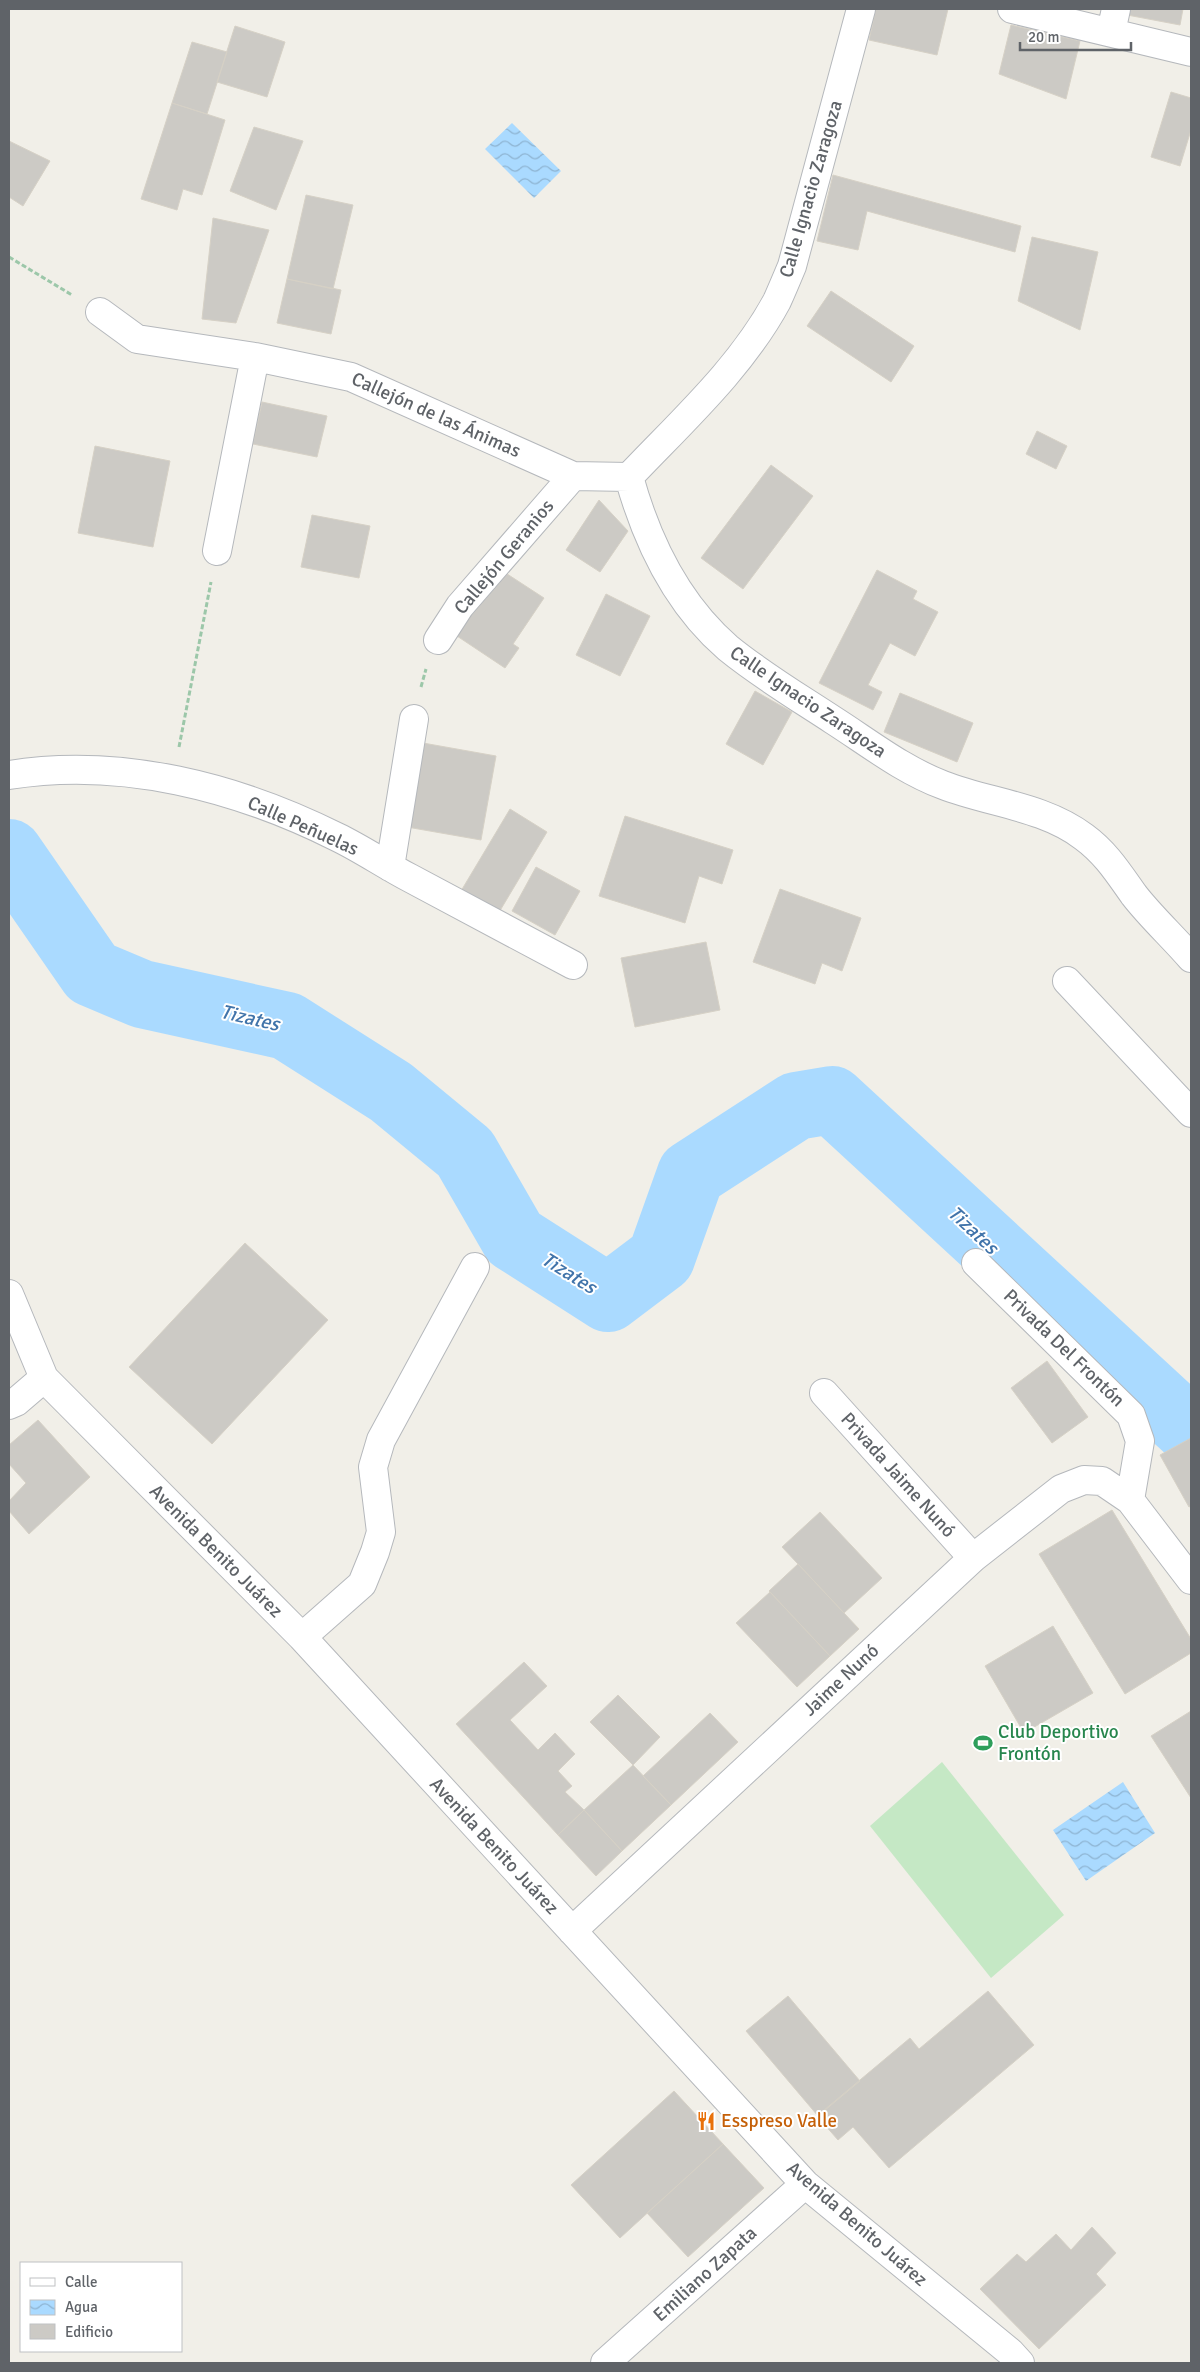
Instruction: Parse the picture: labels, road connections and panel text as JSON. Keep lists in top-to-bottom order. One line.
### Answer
{"streets":{"street":["Calle Ignacio Zaragoza","Callejón de las Ánimas","Callejón Geranios","Calle Peñuelas","Privada Del Frontón","Privada Jaime Nunó","Avenida Benito Juárez","Jaime Nunó","Emiliano Zapata"]},"crossings":[["Calle Ignacio Zaragoza","Callejón de las Ánimas"],["Callejón de las Ánimas","Callejón Geranios"],["Privada Del Frontón","Jaime Nunó"],["Privada Jaime Nunó","Jaime Nunó"],["Avenida Benito Juárez","Jaime Nunó"],["Avenida Benito Juárez","Emiliano Zapata"]],"water":["Tizates"],"places":{"sports":["Club Deportivo Frontón"],"restaurant":["Esspreso Valle"]},"legend":["Calle","Agua","Edificio"],"scale_bar":"20 m"}
